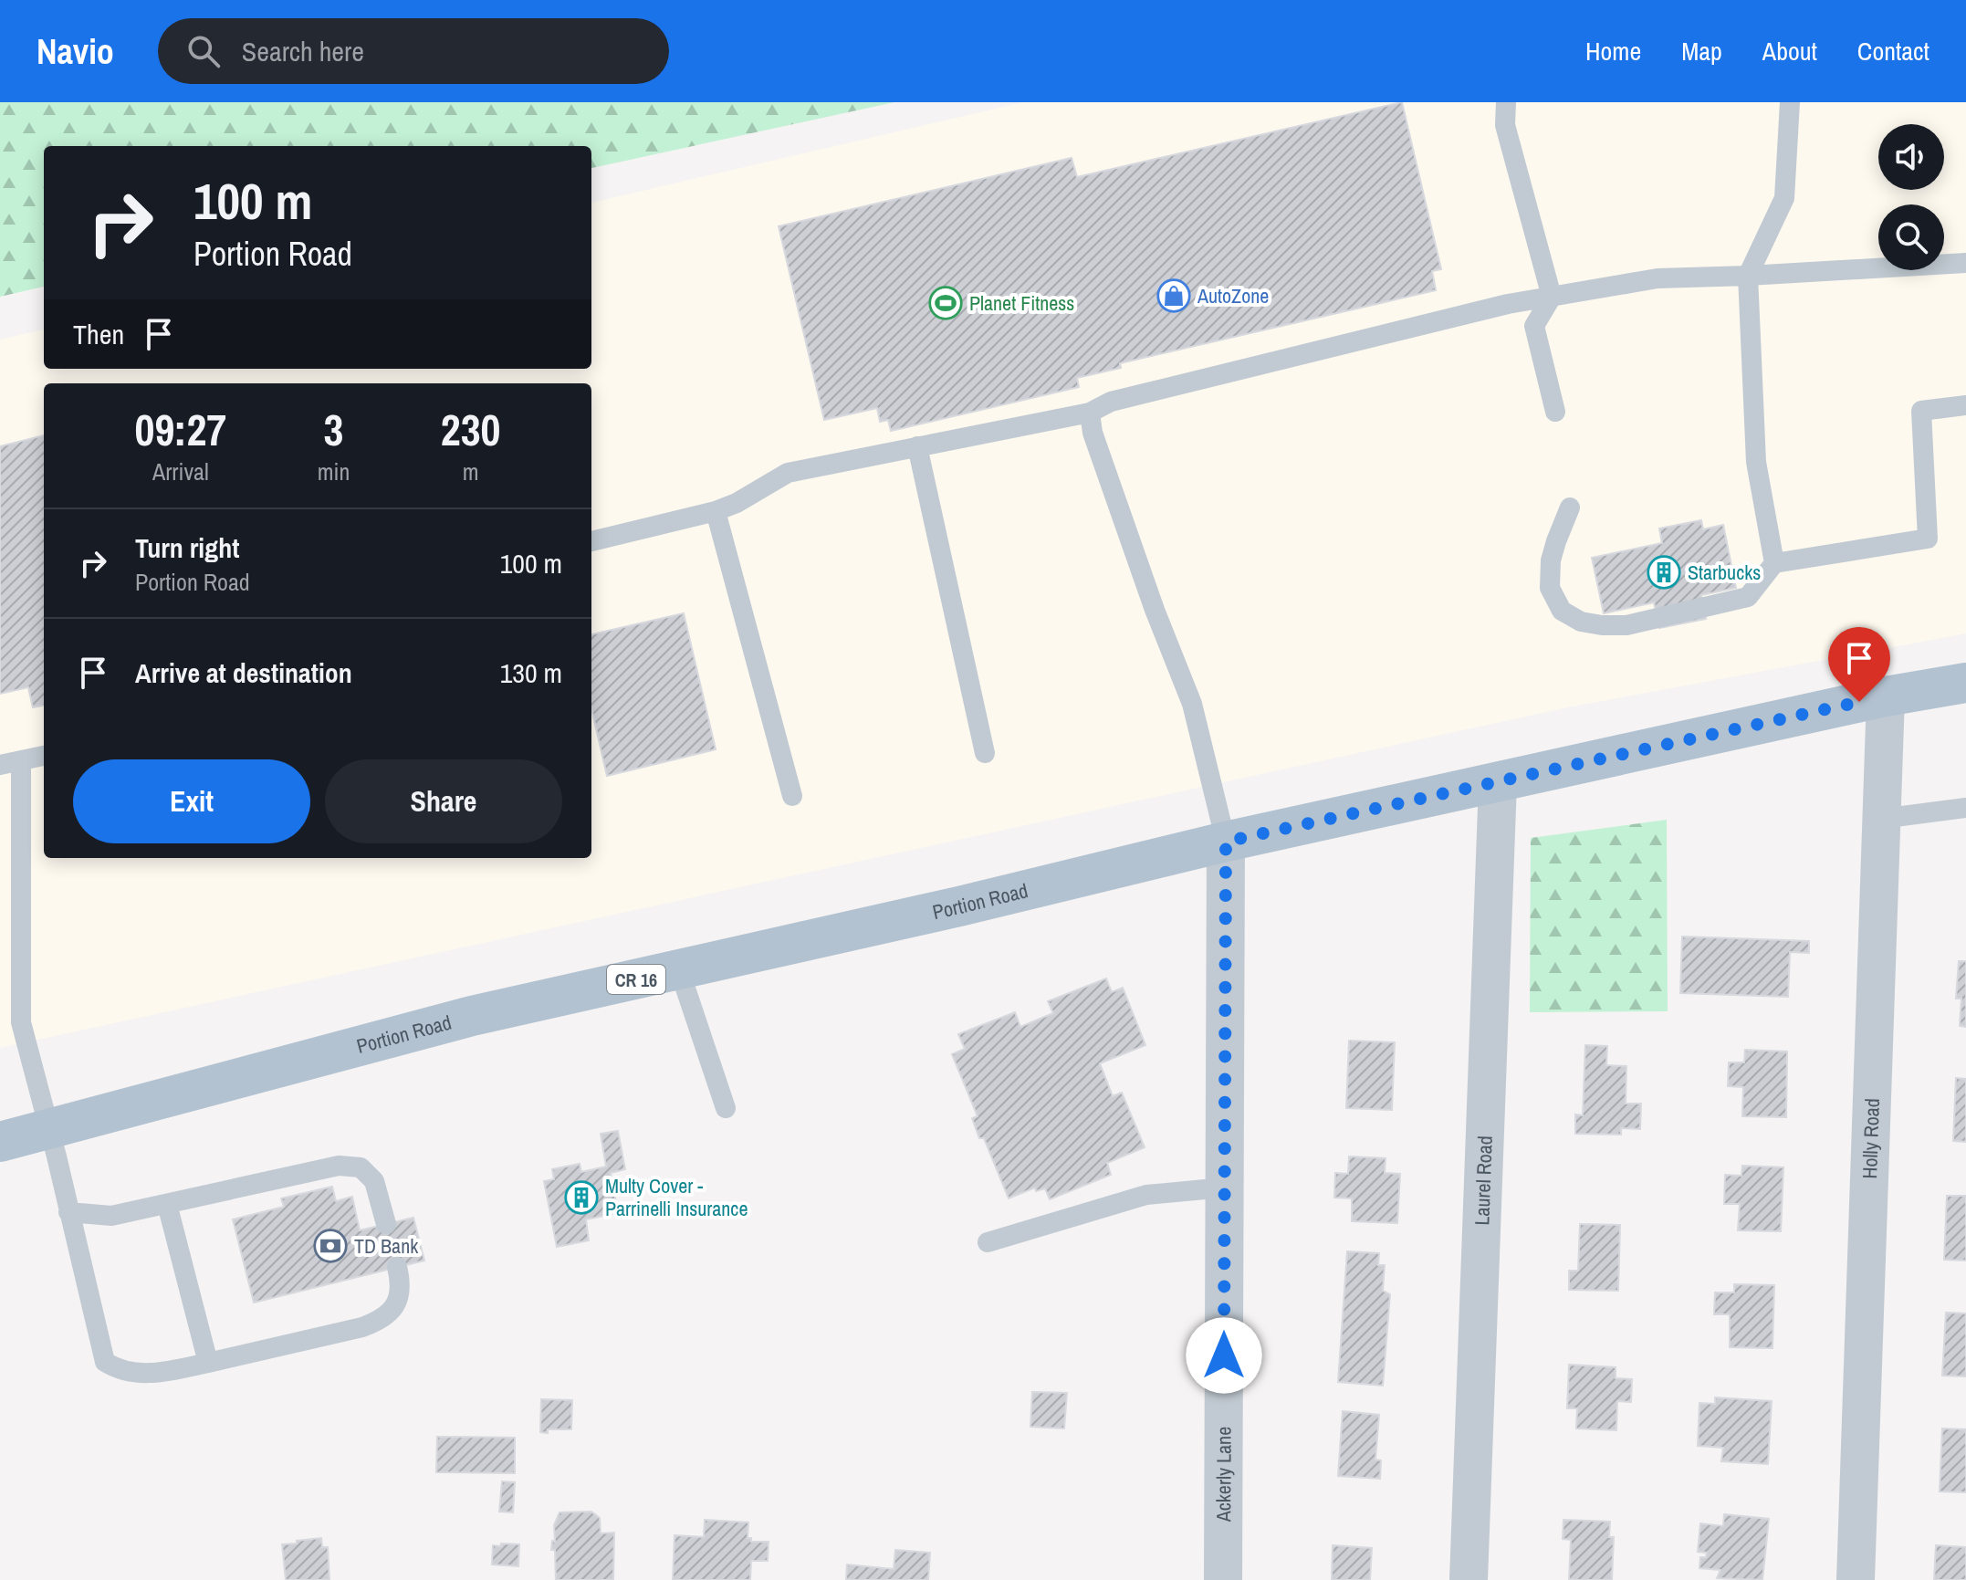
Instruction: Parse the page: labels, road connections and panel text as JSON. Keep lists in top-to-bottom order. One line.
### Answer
{"streets":{"main road":["Portion Road","CR 16"],"street":["Holly Road","Laurel Road","Ackerly Lane"]},"crossings":[["Portion Road","Holly Road"],["Portion Road","Laurel Road"],["Portion Road","Ackerly Lane"]],"places":{"shop":["AutoZone"],"sports":["Planet Fitness"],"building":["Starbucks","Multy Cover - Parrinelli Insurance"],"bank":["TD Bank"]},"page":{"header":"Navio","search":"Search here","nav":["Home","Map","About","Contact"],"turn":["100 m","Portion Road"],"then":"Then","eta":["09:27","Arrival","3","min","230","m"],"list":[{"name":"Turn right","note":"Portion Road","value":"100 m"},{"name":"Arrive at destination","value":"130 m"}],"buttons":["Exit","Share"]}}
